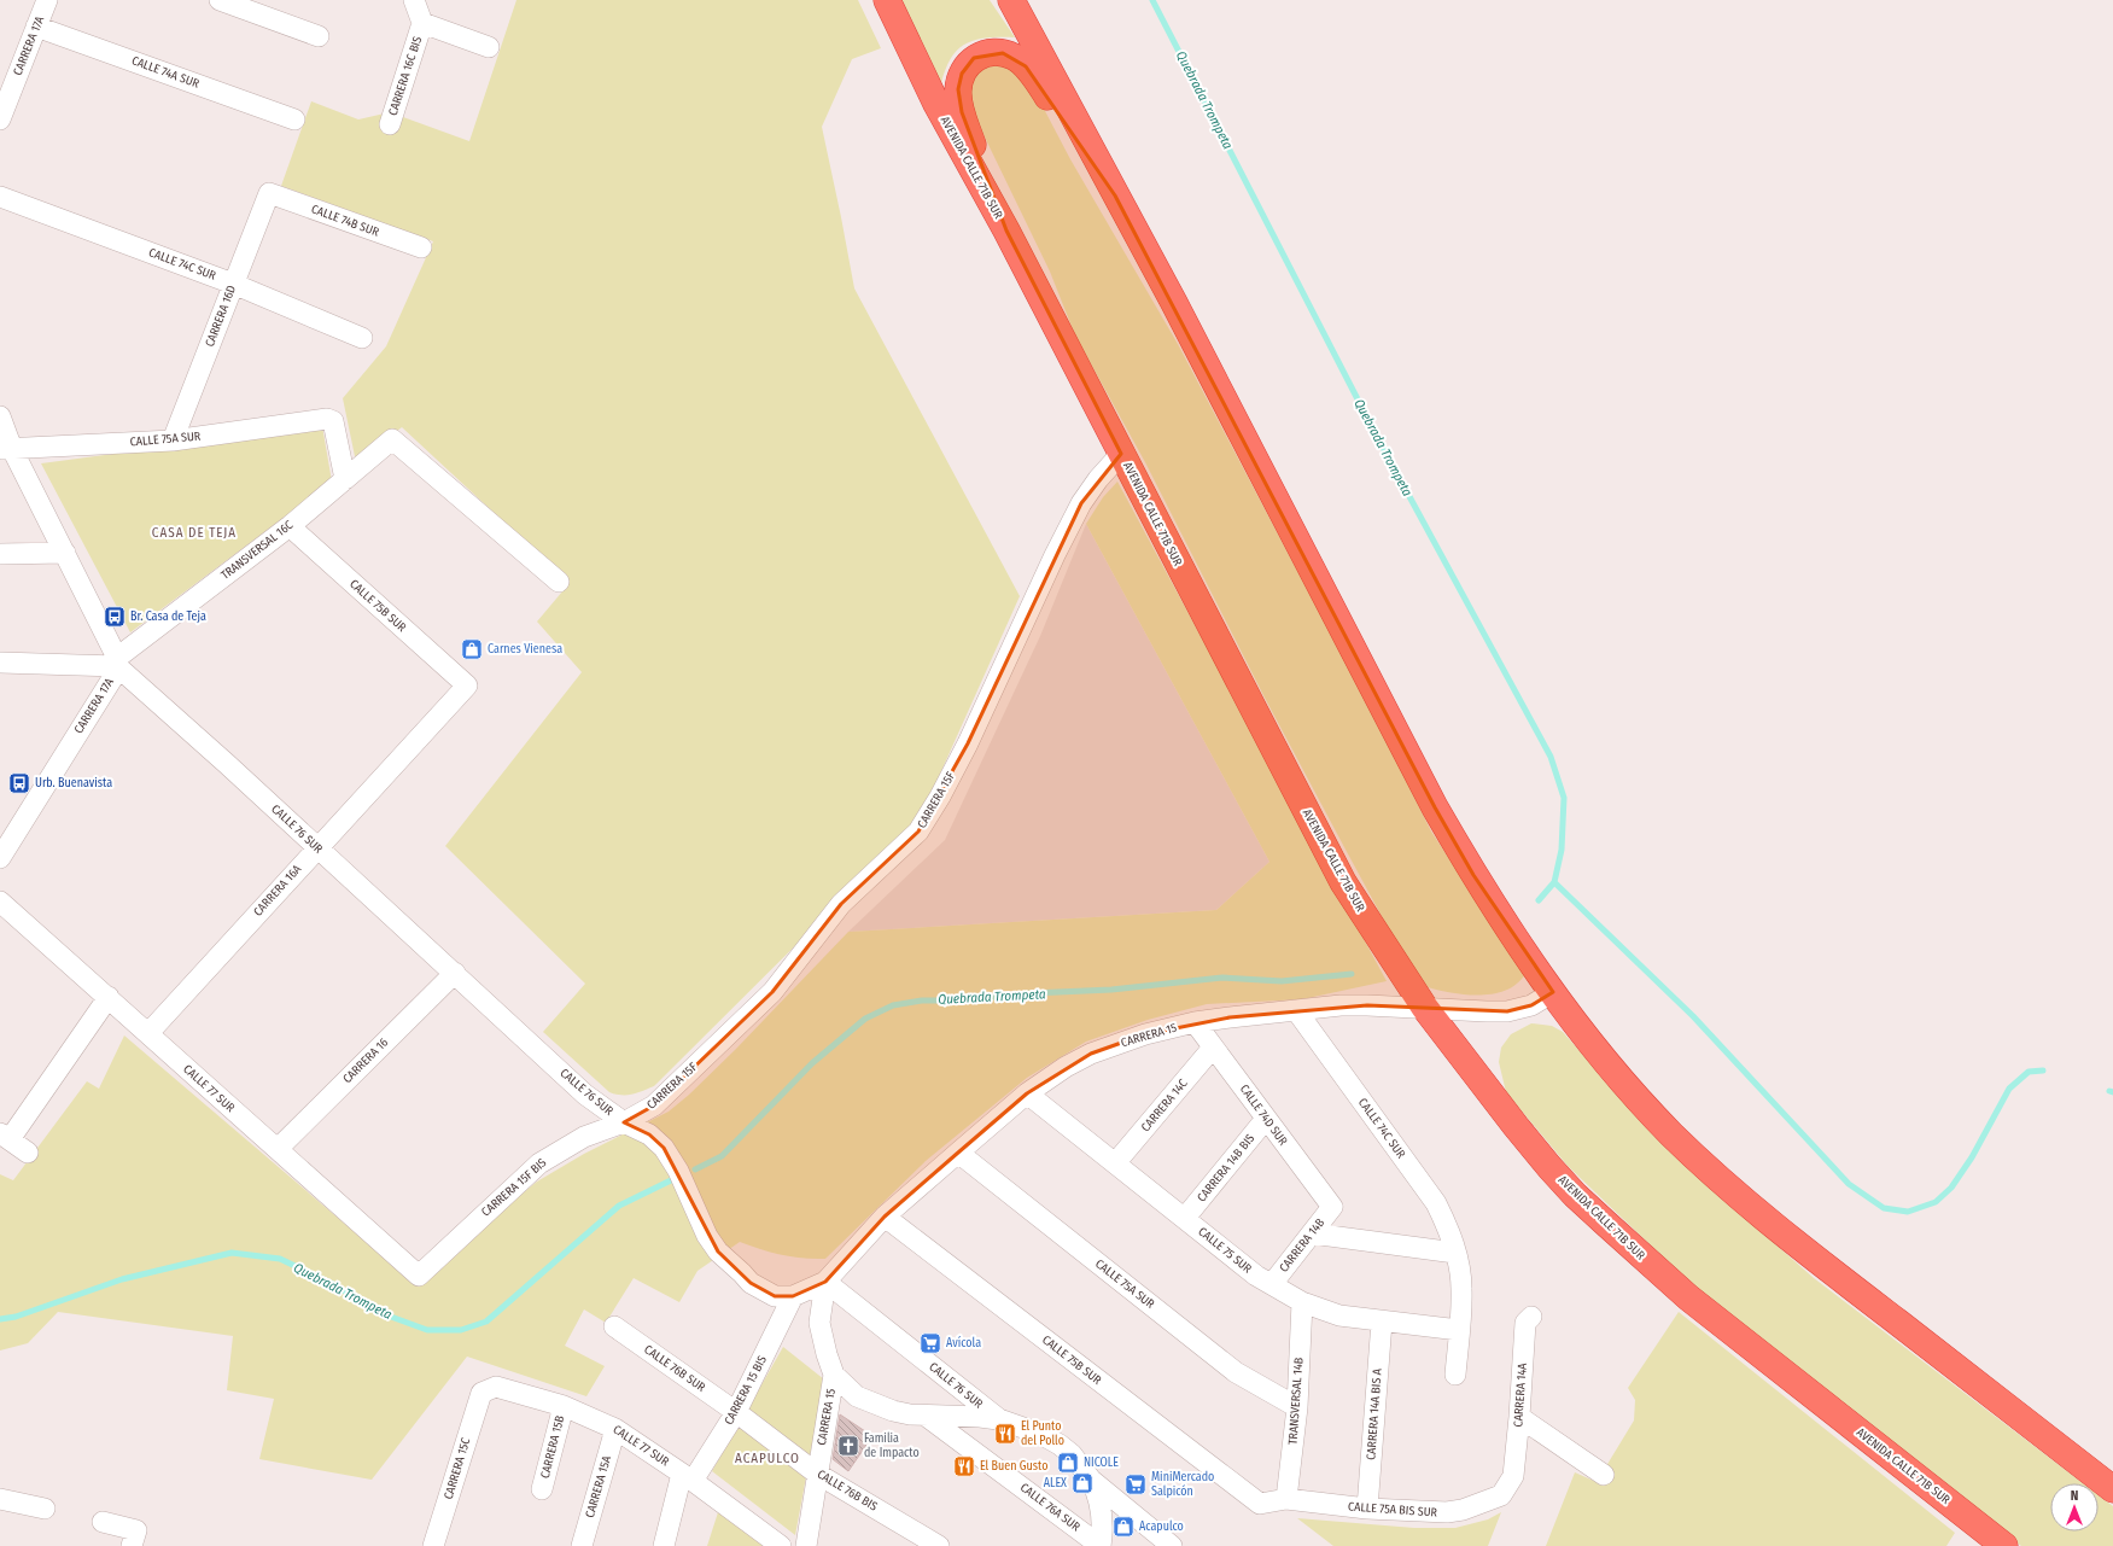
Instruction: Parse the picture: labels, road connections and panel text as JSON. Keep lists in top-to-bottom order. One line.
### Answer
{"streets":{"highway":["AVENIDA CALLE 71B SUR"],"street":["CARRERA 17A","CALLE 74A SUR","CARRERA 16C BIS","CALLE 74B SUR","CALLE 74C SUR","CARRERA 16D","CALLE 75A SUR","TRANSVERSAL 16C","CALLE 75B SUR","CARRERA 15F","CALLE 76 SUR","CARRERA 16A","CARRERA 15","CARRERA 16","CALLE 77 SUR","CARRERA 14C","CALLE 74D SUR","CARRERA 14B BIS","CARRERA 15F BIS","CARRERA 14B","CALLE 75 SUR","CALLE 76B SUR","CARRERA 15 BIS","CARRERA 14A","TRANSVERSAL 14B","CARRERA 14A BIS A","CARRERA 15B","CARRERA 15C","CARRERA 15A","CALLE 76B BIS","CALLE 76A SUR","CALLE 75A BIS SUR"]},"crossings":[["CARRERA 17A","CALLE 74A SUR"],["CARRERA 17A","TRANSVERSAL 16C"],["CARRERA 17A","CALLE 76 SUR"],["AVENIDA CALLE 71B SUR","CARRERA 15F"],["AVENIDA CALLE 71B SUR","CARRERA 15"],["CALLE 74B SUR","CARRERA 16D"],["CALLE 74C SUR","CARRERA 16D"],["CALLE 74C SUR","CARRERA 15"],["CALLE 74C SUR","CALLE 75 SUR"],["CARRERA 16D","CALLE 75A SUR"],["CALLE 75A SUR","TRANSVERSAL 16C"],["CALLE 75A SUR","CARRERA 15"],["CALLE 75A SUR","TRANSVERSAL 14B"],["TRANSVERSAL 16C","CALLE 75B SUR"],["TRANSVERSAL 16C","CALLE 76 SUR"],["CALLE 75B SUR","CARRERA 16A"],["CALLE 75B SUR","CARRERA 15"],["CALLE 75B SUR","CALLE 75A BIS SUR"],["CARRERA 15F","CALLE 76 SUR"],["CARRERA 15F","CARRERA 15F BIS"],["CALLE 76 SUR","CARRERA 16A"],["CALLE 76 SUR","CARRERA 15"],["CALLE 76 SUR","CARRERA 16"],["CALLE 76 SUR","CARRERA 15F BIS"],["CALLE 76 SUR","CARRERA 15 BIS"],["CALLE 76 SUR","CALLE 76A SUR"],["CARRERA 16A","CALLE 77 SUR"],["CARRERA 15","CALLE 74D SUR"],["CARRERA 15","CALLE 75 SUR"],["CARRERA 15","CALLE 76B BIS"],["CARRERA 15","CALLE 76A SUR"],["CARRERA 16","CALLE 77 SUR"],["CALLE 77 SUR","CARRERA 15F BIS"],["CALLE 77 SUR","CARRERA 15 BIS"],["CALLE 77 SUR","CARRERA 15B"],["CALLE 77 SUR","CARRERA 15C"],["CALLE 77 SUR","CARRERA 15A"],["CARRERA 14C","CALLE 74D SUR"],["CARRERA 14C","CALLE 75 SUR"],["CALLE 74D SUR","CARRERA 14B BIS"],["CALLE 74D SUR","CARRERA 14B"],["CARRERA 14B BIS","CALLE 75 SUR"],["CARRERA 14B","CALLE 75 SUR"],["CALLE 75 SUR","TRANSVERSAL 14B"],["CALLE 75 SUR","CARRERA 14A BIS A"],["CALLE 76B SUR","CARRERA 15 BIS"],["CALLE 76B SUR","CALLE 76B BIS"],["CARRERA 15 BIS","CALLE 76B BIS"],["CARRERA 14A","CALLE 75A BIS SUR"],["TRANSVERSAL 14B","CALLE 75A BIS SUR"],["CARRERA 14A BIS A","CALLE 75A BIS SUR"]],"districts":["CASA DE TEJA","ACAPULCO"],"water":["Quebrada Trompeta"],"places":{"bus stop":["Br. Casa de Teja","Urb. Buenavista"],"shop":["Carnes Vienesa","NICOLE","ALEX","Acapulco"],"supermarket":["Avícola","MiniMercado Salpicón"],"restaurant":["El Punto del Pollo","El Buen Gusto"],"church":["Familia de Impacto"]},"north":"top"}
